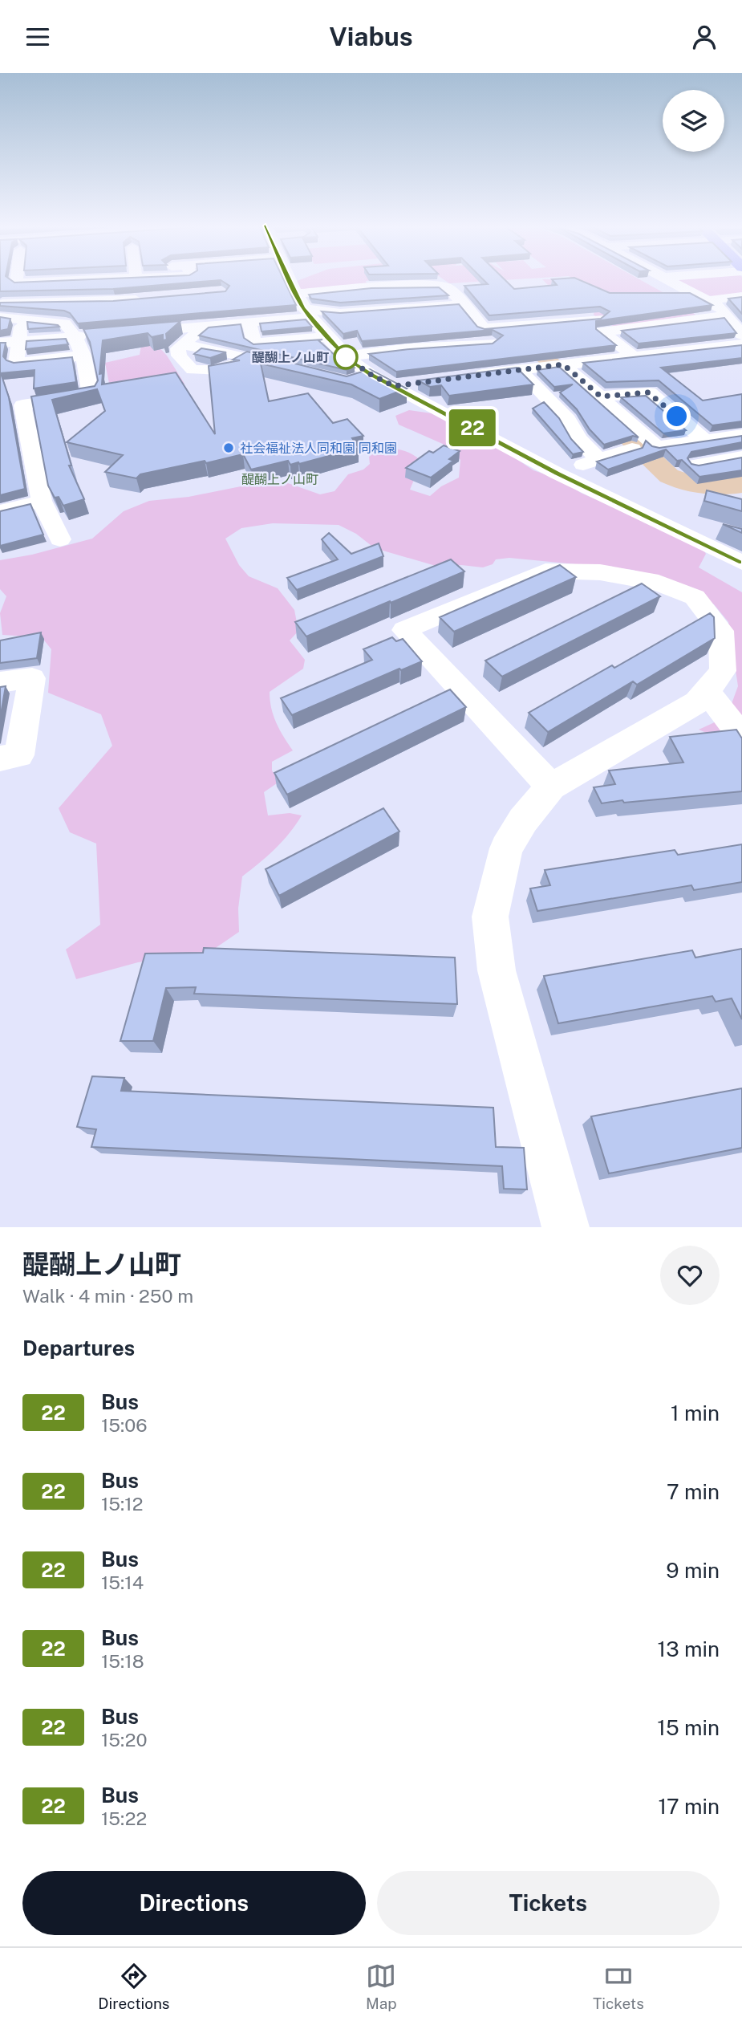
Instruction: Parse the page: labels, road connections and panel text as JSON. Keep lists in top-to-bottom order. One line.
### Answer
{"districts":["醍醐上ノ山町"],"places":["醍醐上ノ山町","社会福祉法人同和園 同和園"],"lines":["bus line 22"],"page":{"header":"Viabus","on_map":"22","heading":[["醍醐上ノ山町","Walk · 4 min · 250 m"],"Departures"],"list":[{"mark":"22","name":"Bus","note":"15:06","value":"1 min"},{"mark":"22","name":"Bus","note":"15:12","value":"7 min"},{"mark":"22","name":"Bus","note":"15:14","value":"9 min"},{"mark":"22","name":"Bus","note":"15:18","value":"13 min"},{"mark":"22","name":"Bus","note":"15:20","value":"15 min"},{"mark":"22","name":"Bus","note":"15:22","value":"17 min"}],"buttons":["Directions","Tickets"],"tabs":["Directions","Map","Tickets"]}}
